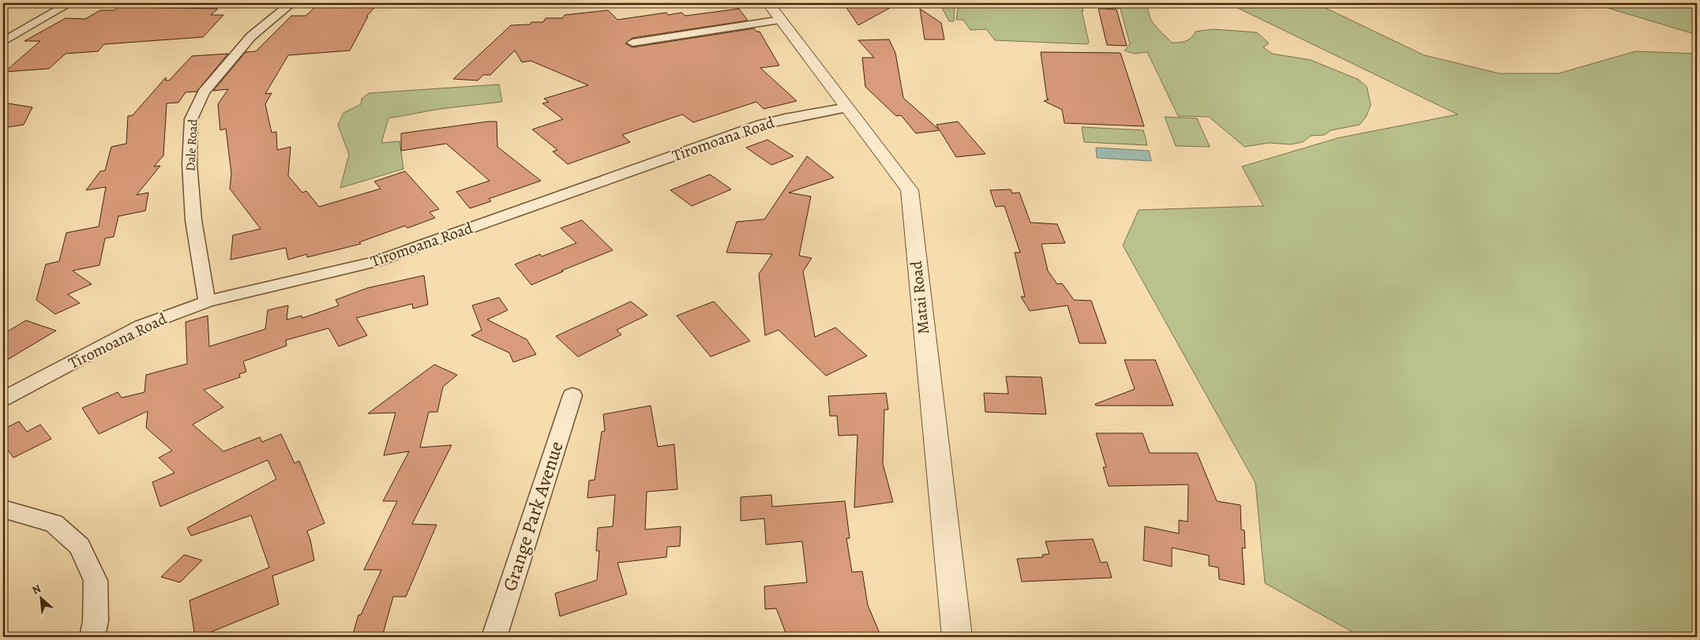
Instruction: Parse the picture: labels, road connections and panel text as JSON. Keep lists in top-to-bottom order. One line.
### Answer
{"streets":{"street":["Tiromoana Road","Dale Road","Matai Road","Grange Park Avenue"]},"crossings":[["Tiromoana Road","Dale Road"],["Tiromoana Road","Matai Road"]],"north":"top left"}
